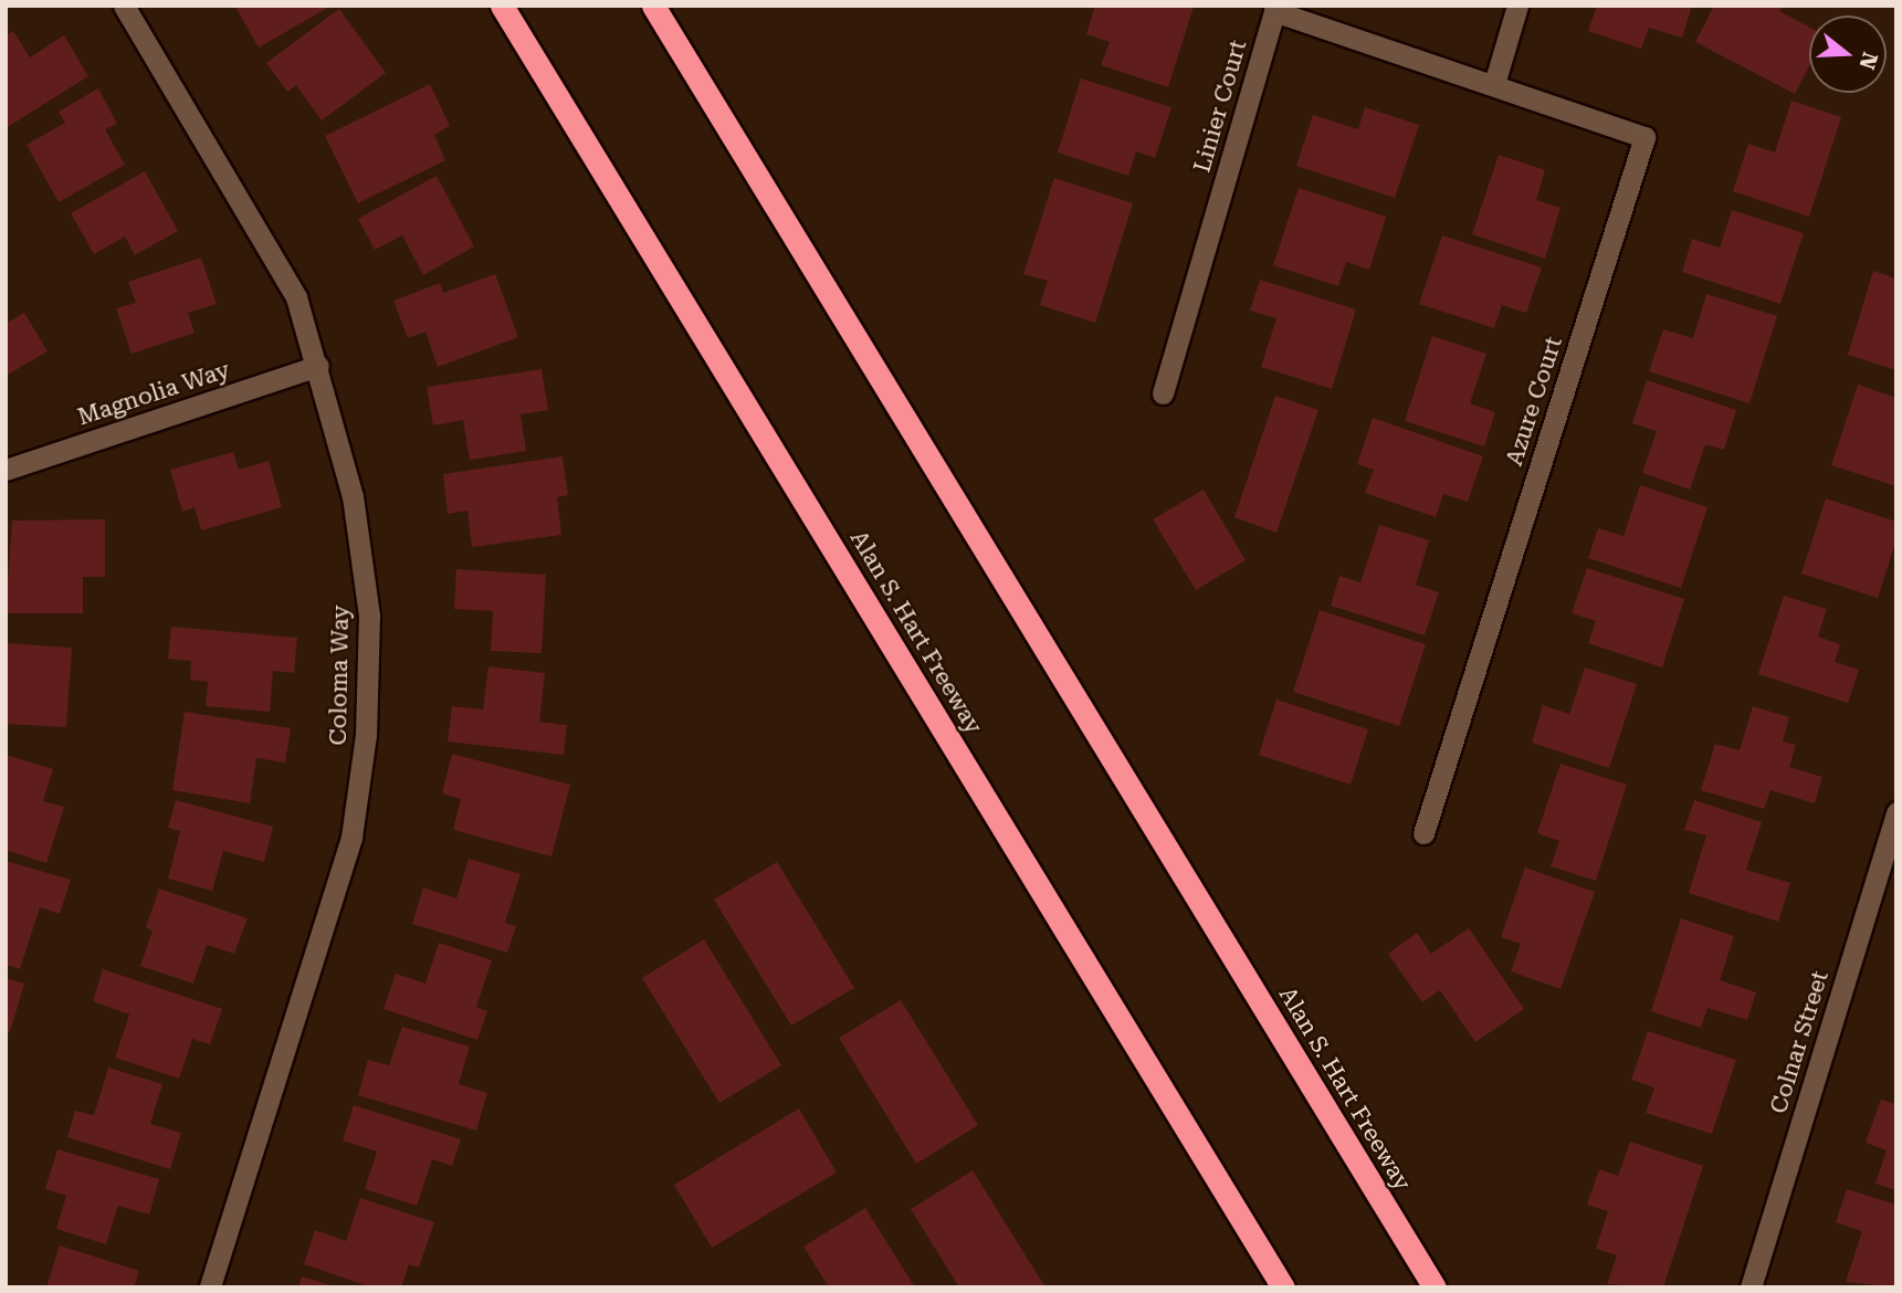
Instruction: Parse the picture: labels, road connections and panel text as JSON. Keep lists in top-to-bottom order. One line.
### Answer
{"streets":{"highway":["Alan S. Hart Freeway"],"street":["Linier Court","Magnolia Way","Azure Court","Coloma Way","Colnar Street"]},"crossings":[["Linier Court","Azure Court"],["Magnolia Way","Coloma Way"]],"north":"right"}
